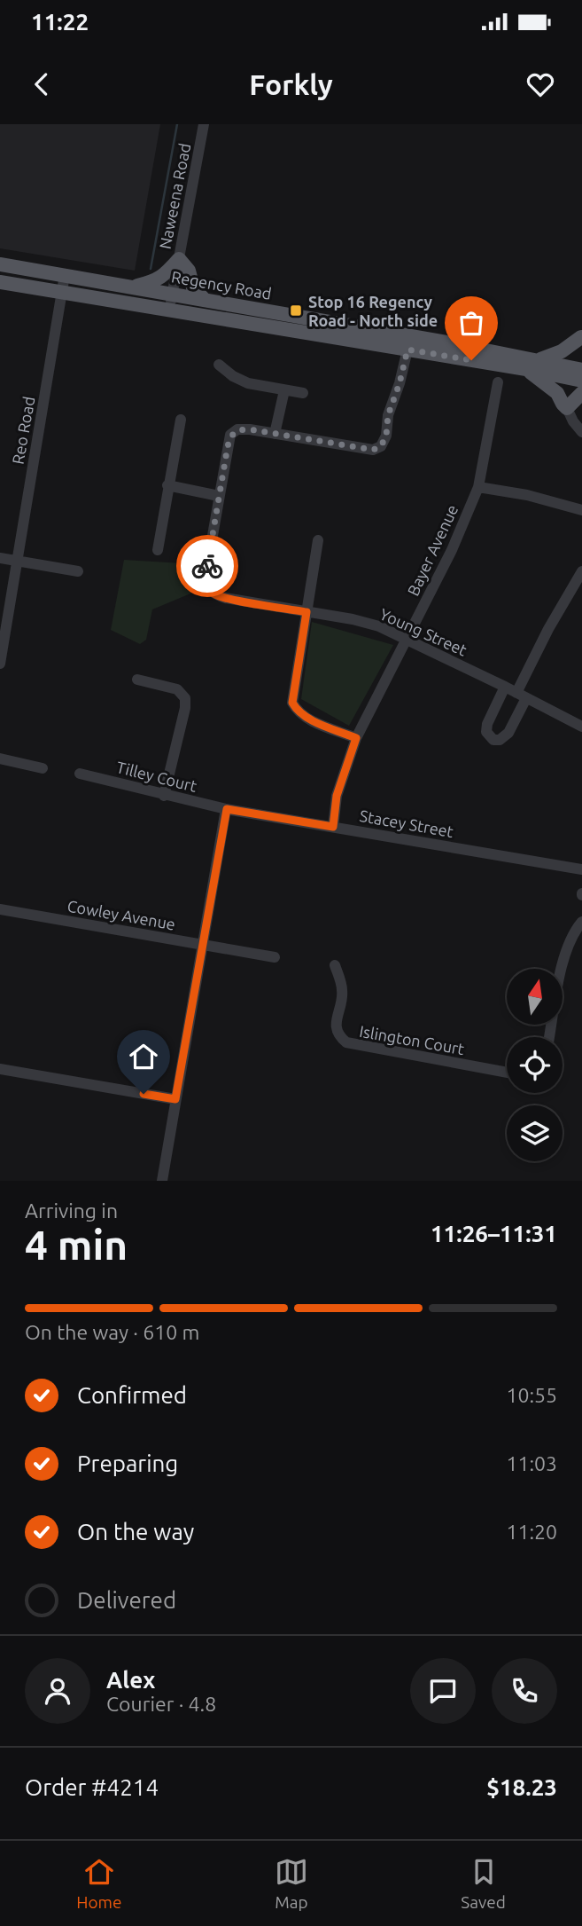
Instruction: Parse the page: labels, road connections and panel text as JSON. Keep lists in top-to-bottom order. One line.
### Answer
{"streets":{"main road":["Regency Road"],"street":["Naweena Road","Reo Road","Bayer Avenue","Young Street","Tilley Court","Stacey Street","Cowley Avenue","Islington Court"]},"crossings":[["Naweena Road","Regency Road"],["Regency Road","Reo Road"],["Regency Road","Young Street"],["Bayer Avenue","Young Street"],["Bayer Avenue","Stacey Street"],["Tilley Court","Stacey Street"]],"places":{"transit":["Stop 16 Regency Road - North side"]},"north":"top","page":{"status":"11:22","header":"Forkly","heading":["4 min","Arriving in","11:26–11:31"],"panel":["Alex","Courier · 4.8","Order #4214","$18.23"],"bar":"On the way · 610 m","list":[["Confirmed","10:55"],["Preparing","11:03"],["On the way","11:20"],"Delivered"],"tabs":["Home","Map","Saved"]}}
